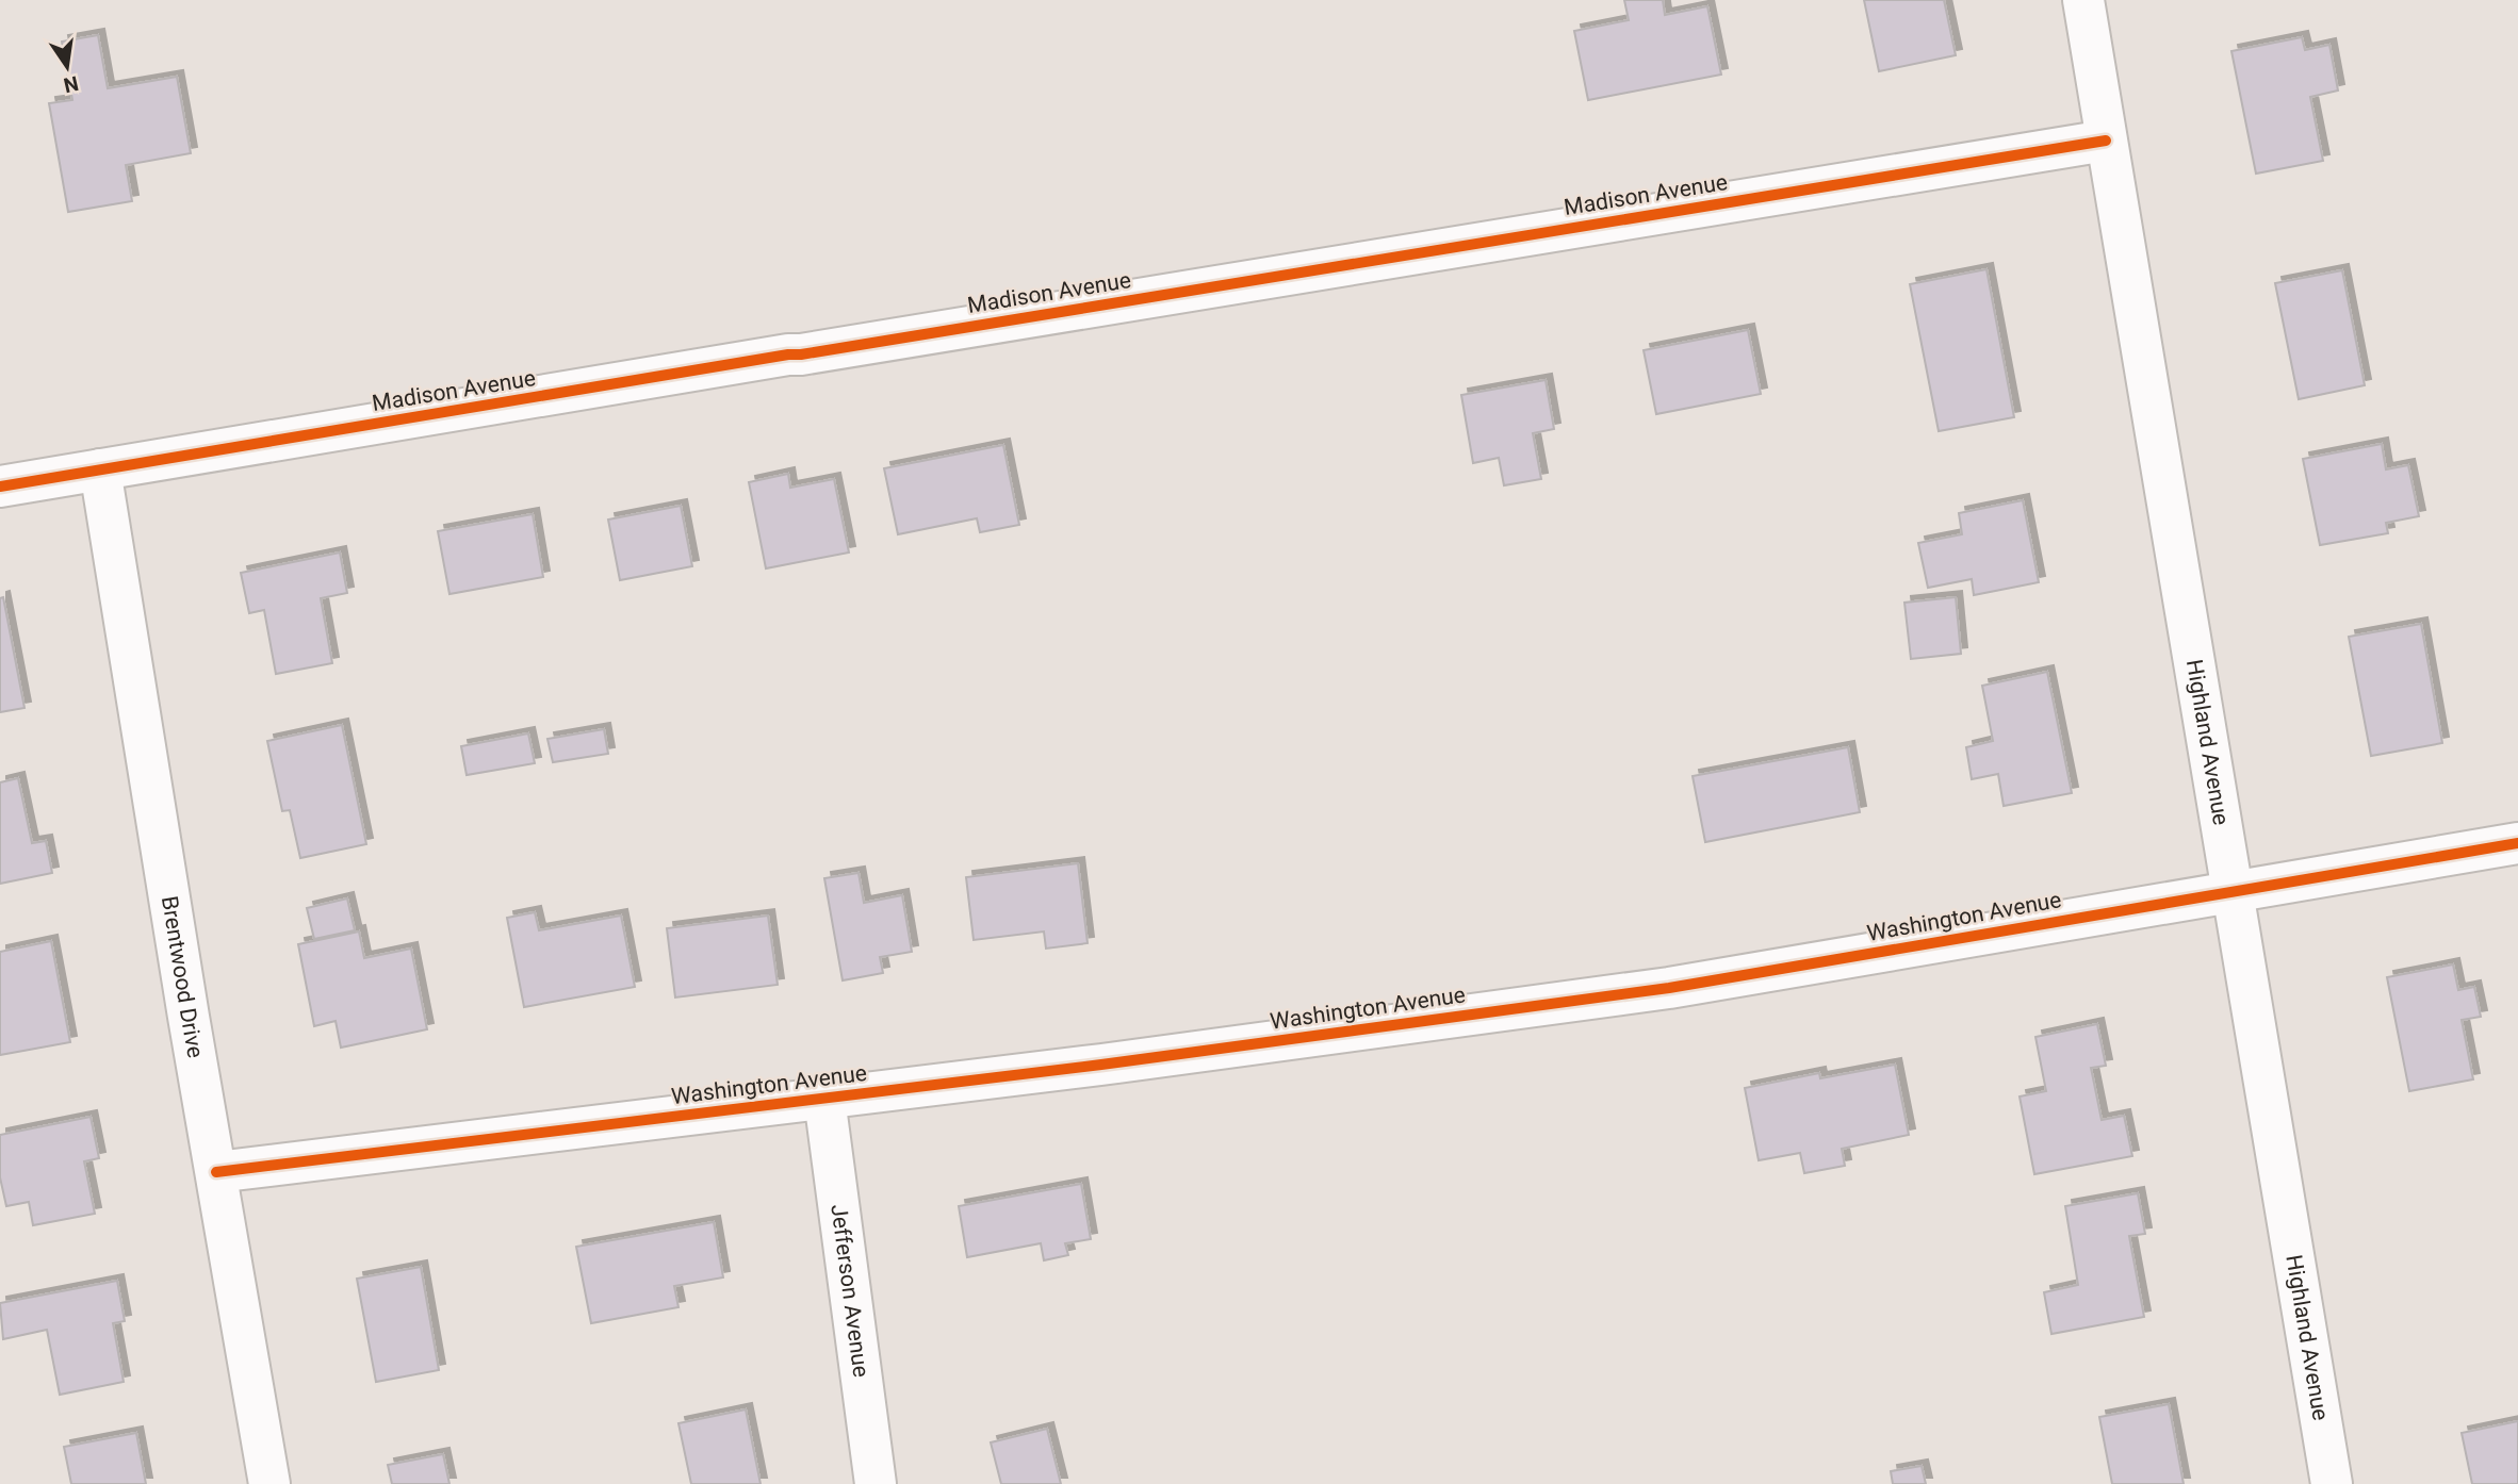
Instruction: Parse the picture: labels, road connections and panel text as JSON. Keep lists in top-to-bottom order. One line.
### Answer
{"streets":{"street":["Madison Avenue","Highland Avenue","Washington Avenue","Brentwood Drive","Jefferson Avenue"]},"crossings":[["Madison Avenue","Highland Avenue"],["Madison Avenue","Brentwood Drive"],["Highland Avenue","Washington Avenue"],["Washington Avenue","Brentwood Drive"],["Washington Avenue","Jefferson Avenue"]],"north":"bottom"}
